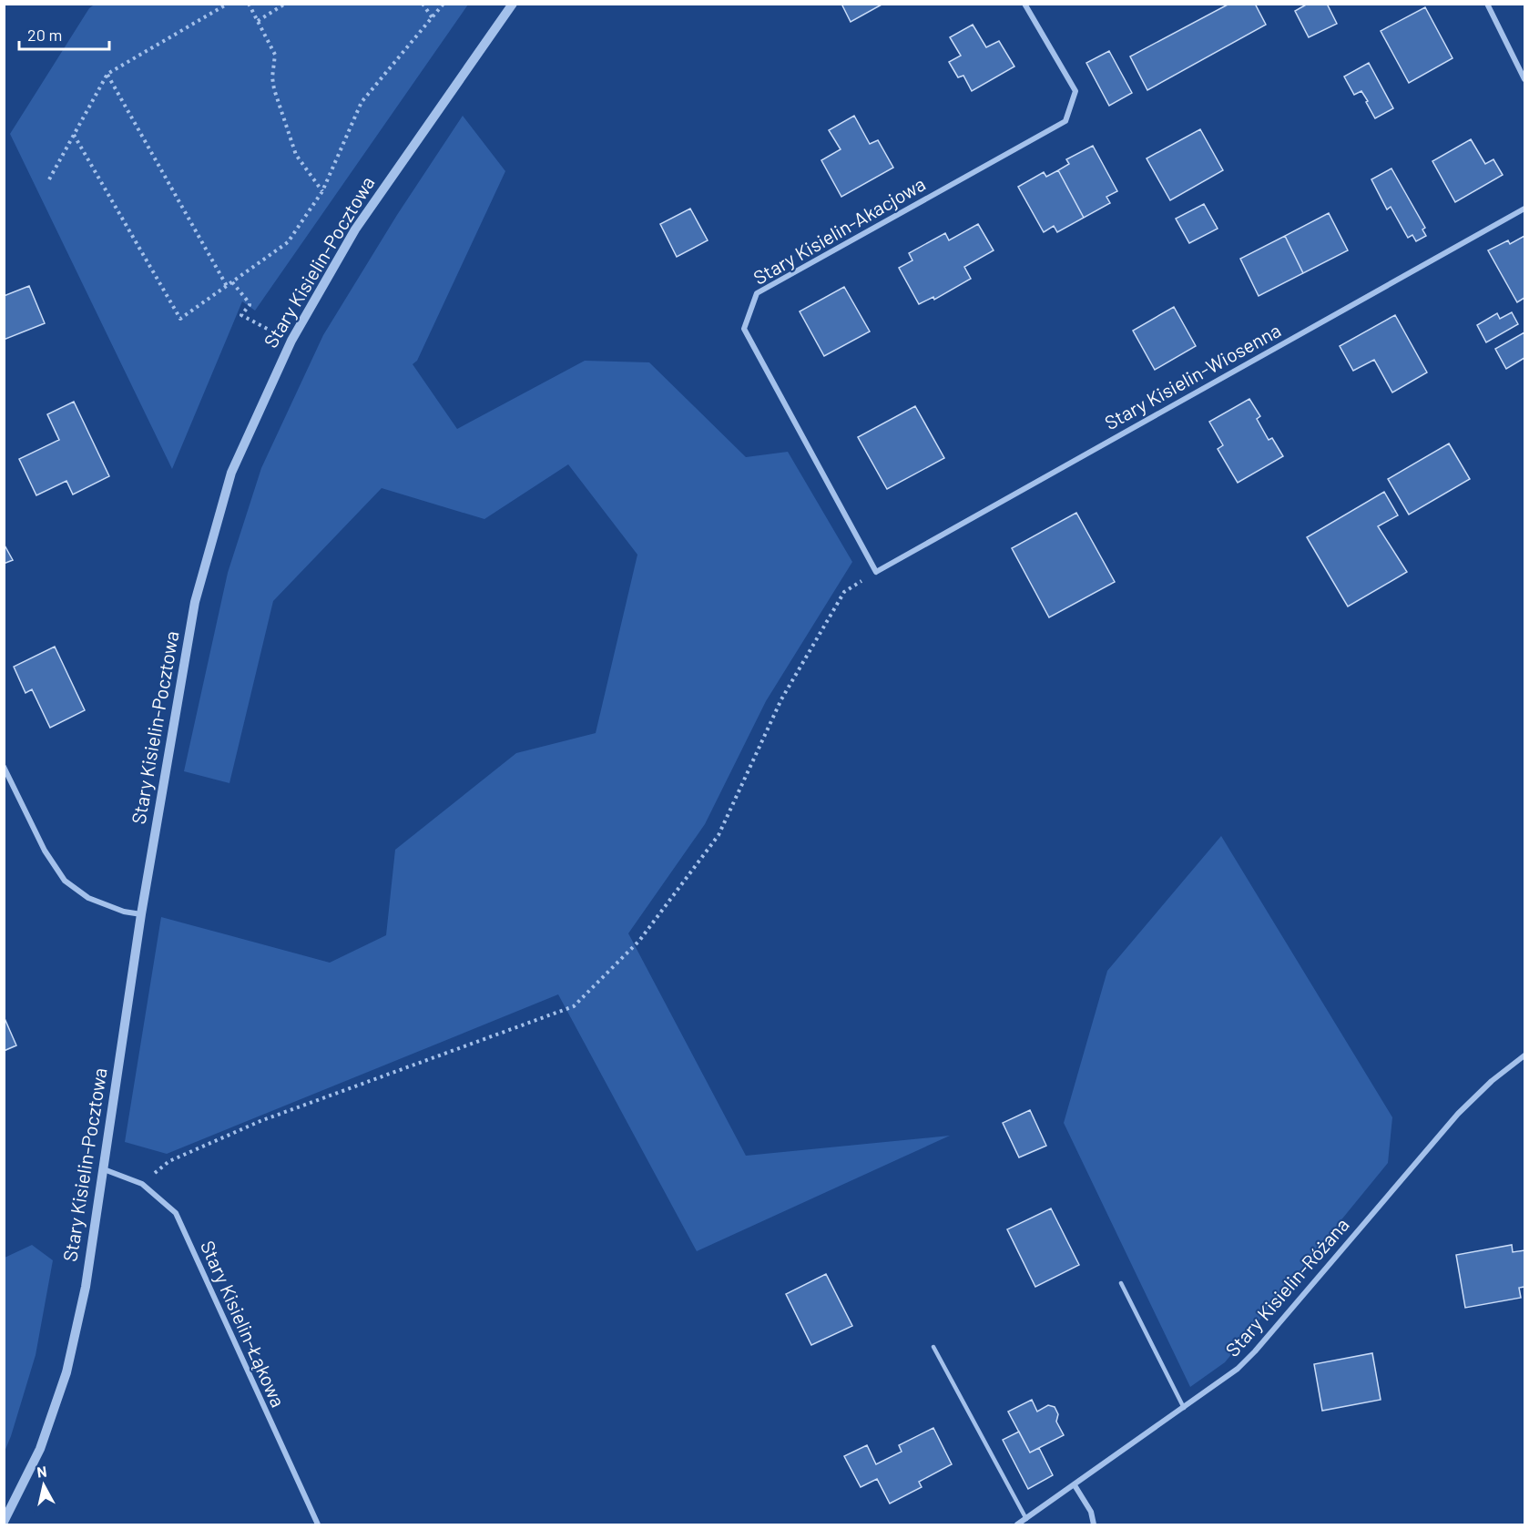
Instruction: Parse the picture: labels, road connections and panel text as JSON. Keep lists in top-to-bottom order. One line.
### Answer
{"streets":{"street":["Stary Kisielin-Akacjowa","Stary Kisielin-Pocztowa","Stary Kisielin-Wiosenna","Stary Kisielin-Różana","Stary Kisielin-Łąkowa"]},"crossings":[["Stary Kisielin-Akacjowa","Stary Kisielin-Wiosenna"],["Stary Kisielin-Pocztowa","Stary Kisielin-Łąkowa"]],"scale_bar":"20 m","north":"top"}
